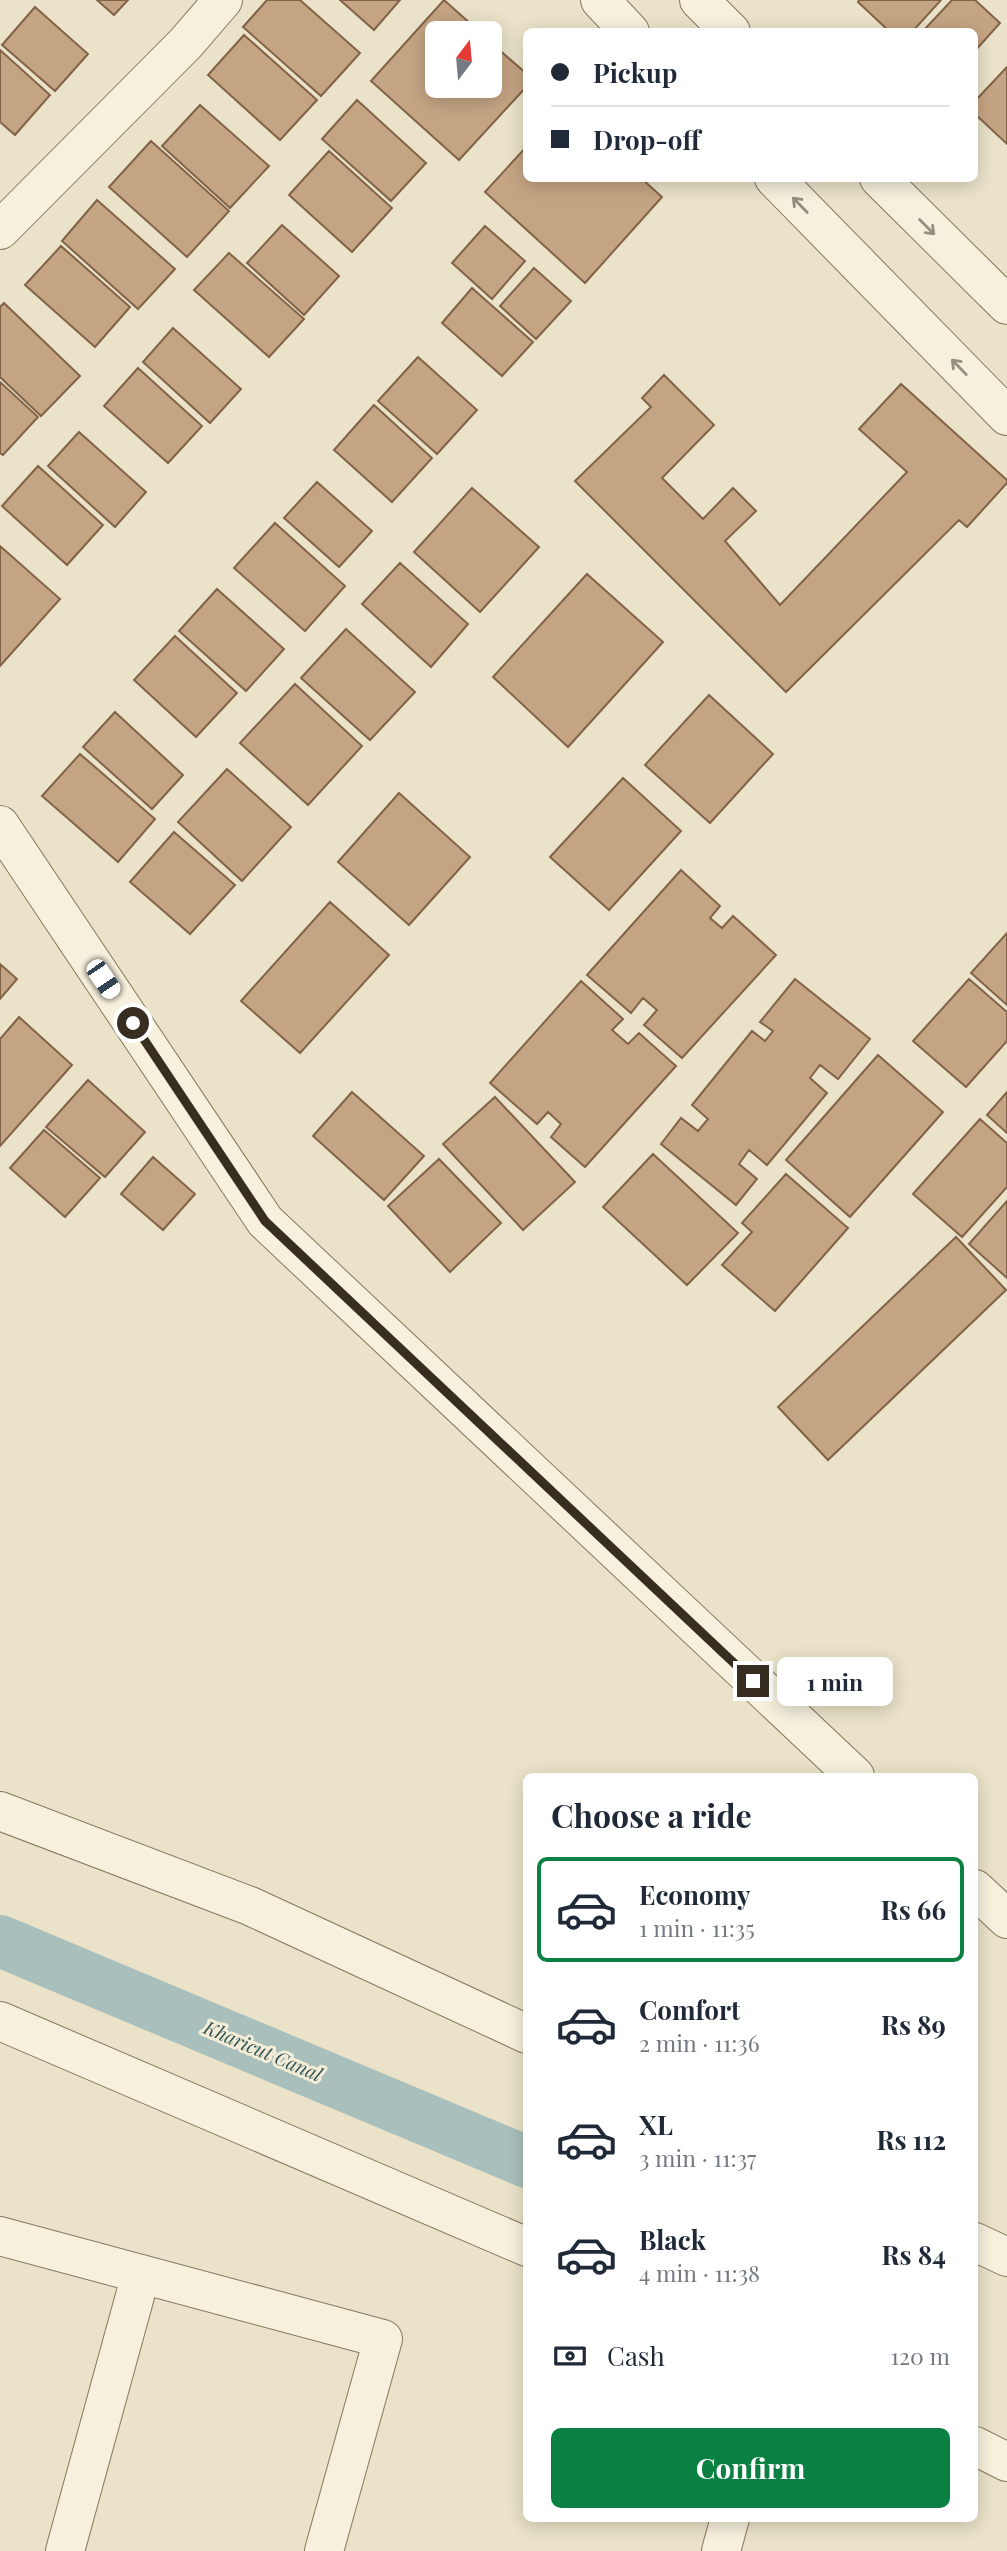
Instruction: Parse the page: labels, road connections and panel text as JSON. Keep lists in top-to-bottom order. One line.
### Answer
{"water":["Kharicut Canal"],"north":"top","page":{"banner":["Pickup","Drop-off"],"bubble":"1 min","heading":"Choose a ride","list":[{"name":"Economy","note":"1 min · 11:35","value":"Rs 66"},{"name":"Comfort","note":"2 min · 11:36","value":"Rs 89"},{"name":"XL","note":"3 min · 11:37","value":"Rs 112"},{"name":"Black","note":"4 min · 11:38","value":"Rs 84"}],"pay":["Cash","120 m"],"buttons":"Confirm"}}
